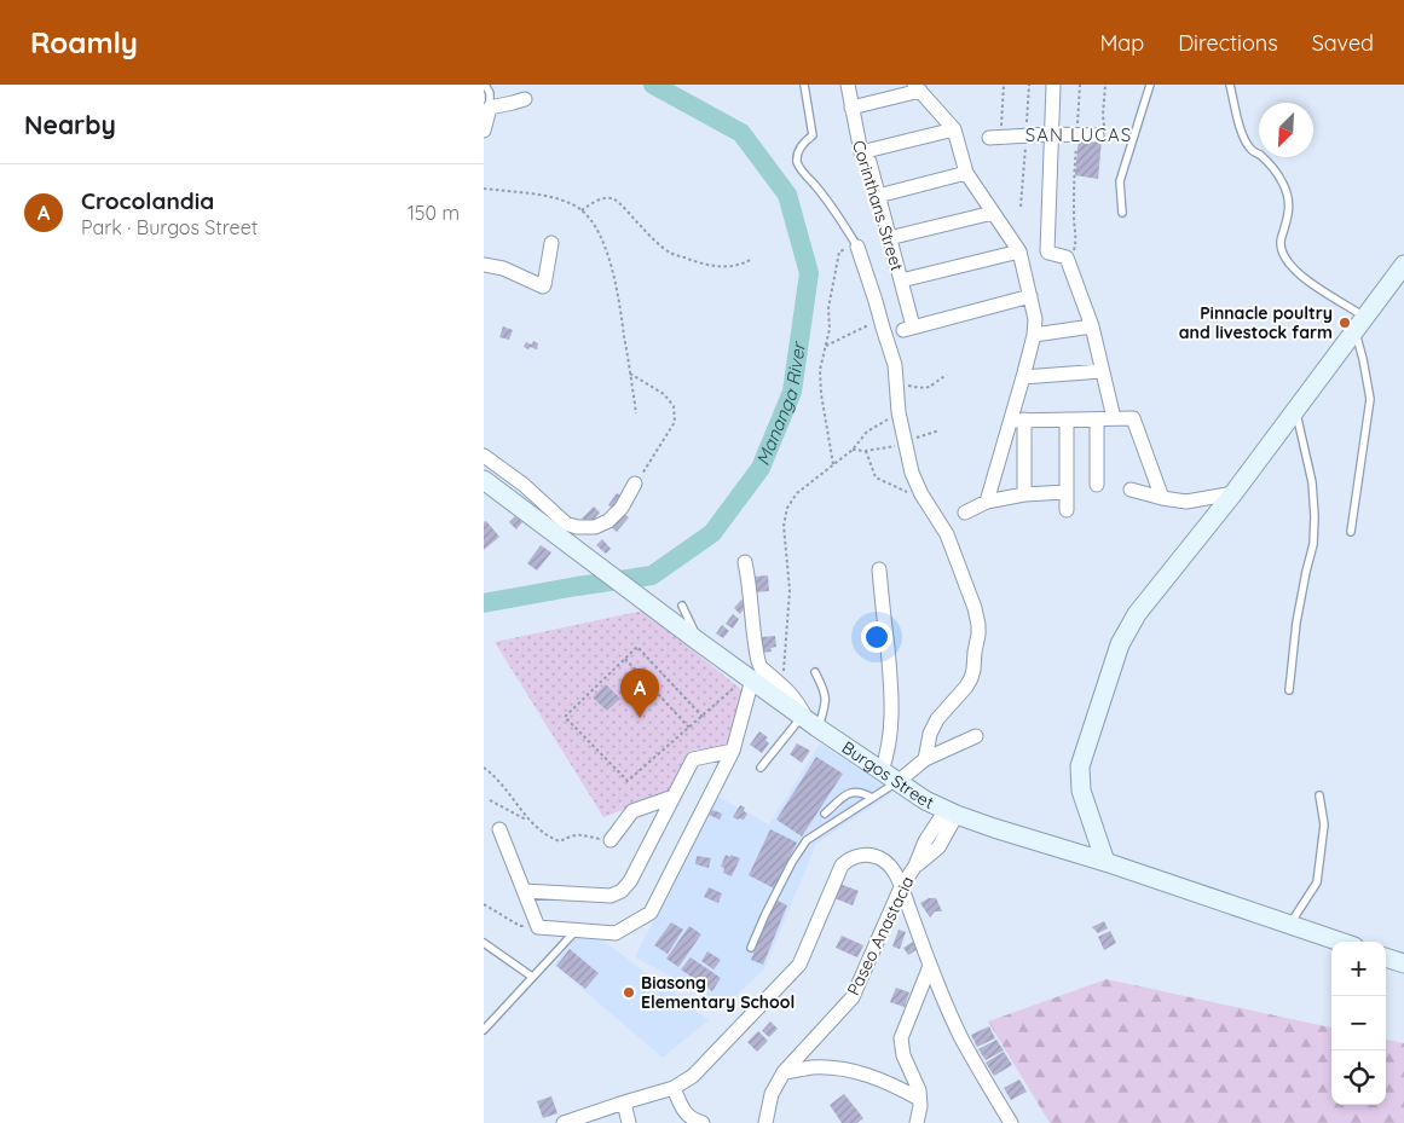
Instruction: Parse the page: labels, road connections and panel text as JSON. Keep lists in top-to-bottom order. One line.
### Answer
{"streets":{"street":["Corinthans Street","Burgos Street","Paseo Anastacia"]},"crossings":[["Burgos Street","Paseo Anastacia"]],"districts":["SAN LUCAS"],"water":["Mananga River"],"places":["Pinnacle poultry and livestock farm","Biasong Elementary School"],"north":"bottom left","page":{"header":"Roamly","nav":["Map","Directions","Saved"],"heading":"Nearby","list":[{"mark":"A","name":"Crocolandia","note":"Park · Burgos Street","value":"150 m"}],"pins":"A","map_buttons":["+","−"]}}
